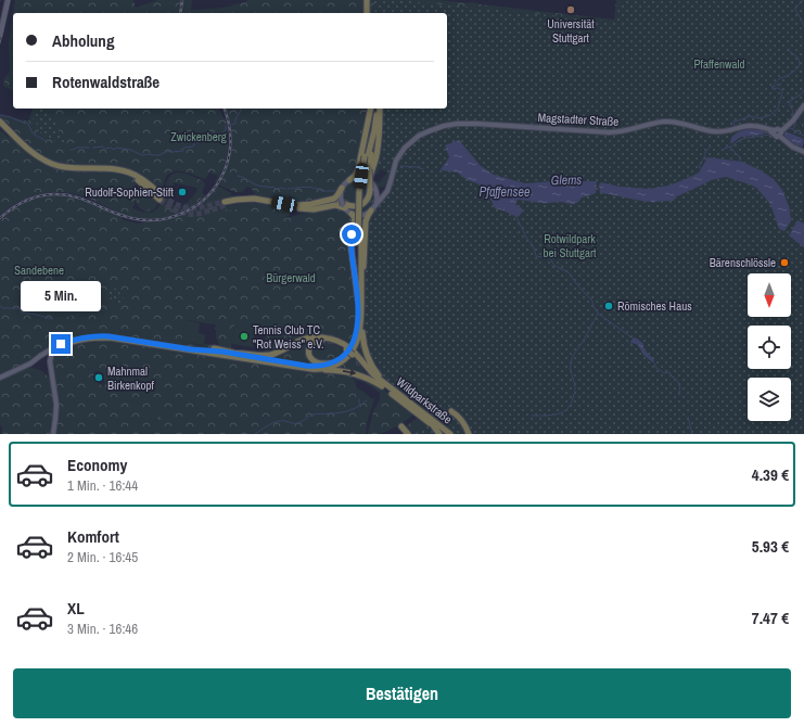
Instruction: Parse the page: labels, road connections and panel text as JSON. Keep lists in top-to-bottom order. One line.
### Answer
{"streets":{"highway":["Wildparkstraße"],"main road":["Magstadter Straße"]},"water":["Glems","Pfaffensee"],"parks":["Pfaffenwald","Zwickenberg","Rotwildpark bei Stuttgart","Sandebene","Bürgerwald"],"places":["Universität Stuttgart","Rudolf-Sophien-Stift","Bärenschlössle","Römisches Haus","Tennis Club TC \"Rot Weiss\" e.V.","Mahnmal Birkenkopf"],"north":"bottom","page":{"banner":["Abholung","Rotenwaldstraße"],"bubble":"5 Min.","list":[{"name":"Economy","note":"1 Min. · 16:44","value":"4.39 €"},{"name":"Komfort","note":"2 Min. · 16:45","value":"5.93 €"},{"name":"XL","note":"3 Min. · 16:46","value":"7.47 €"}],"buttons":"Bestätigen"}}
